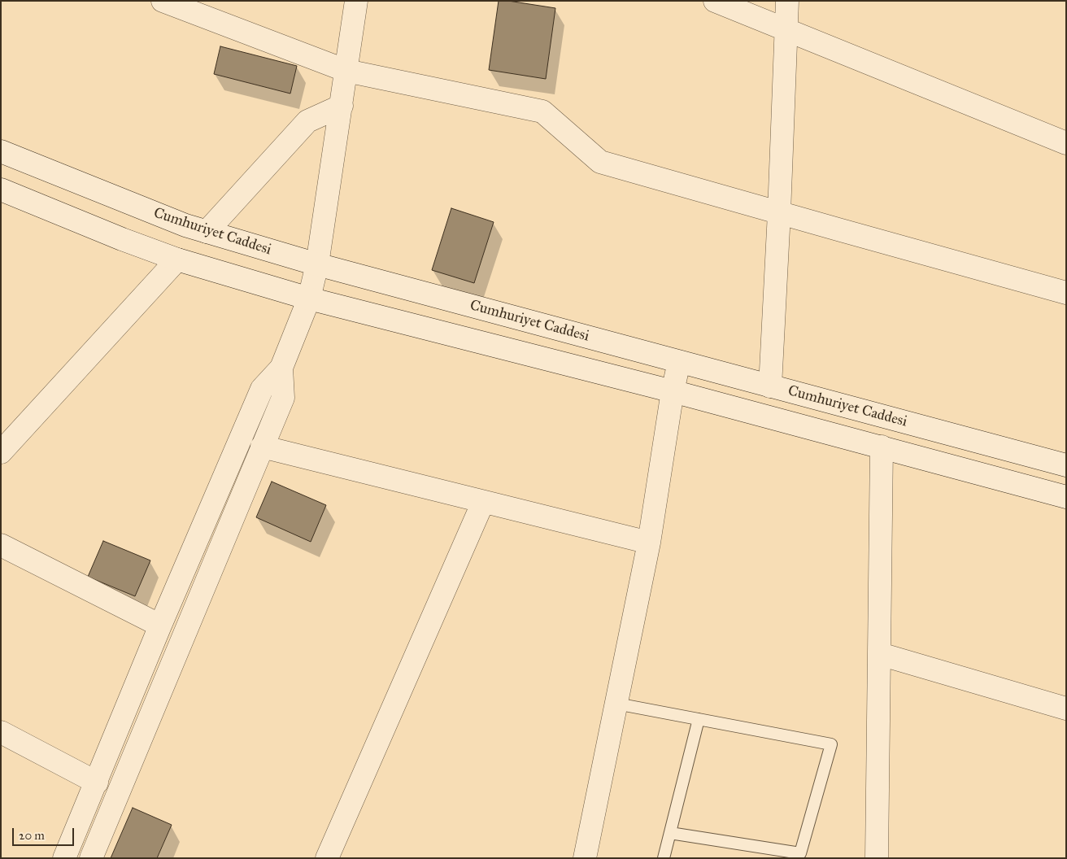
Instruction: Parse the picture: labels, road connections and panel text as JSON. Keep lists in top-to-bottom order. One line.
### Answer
{"streets":{"street":["Cumhuriyet Caddesi"]},"scale_bar":"20 m"}
